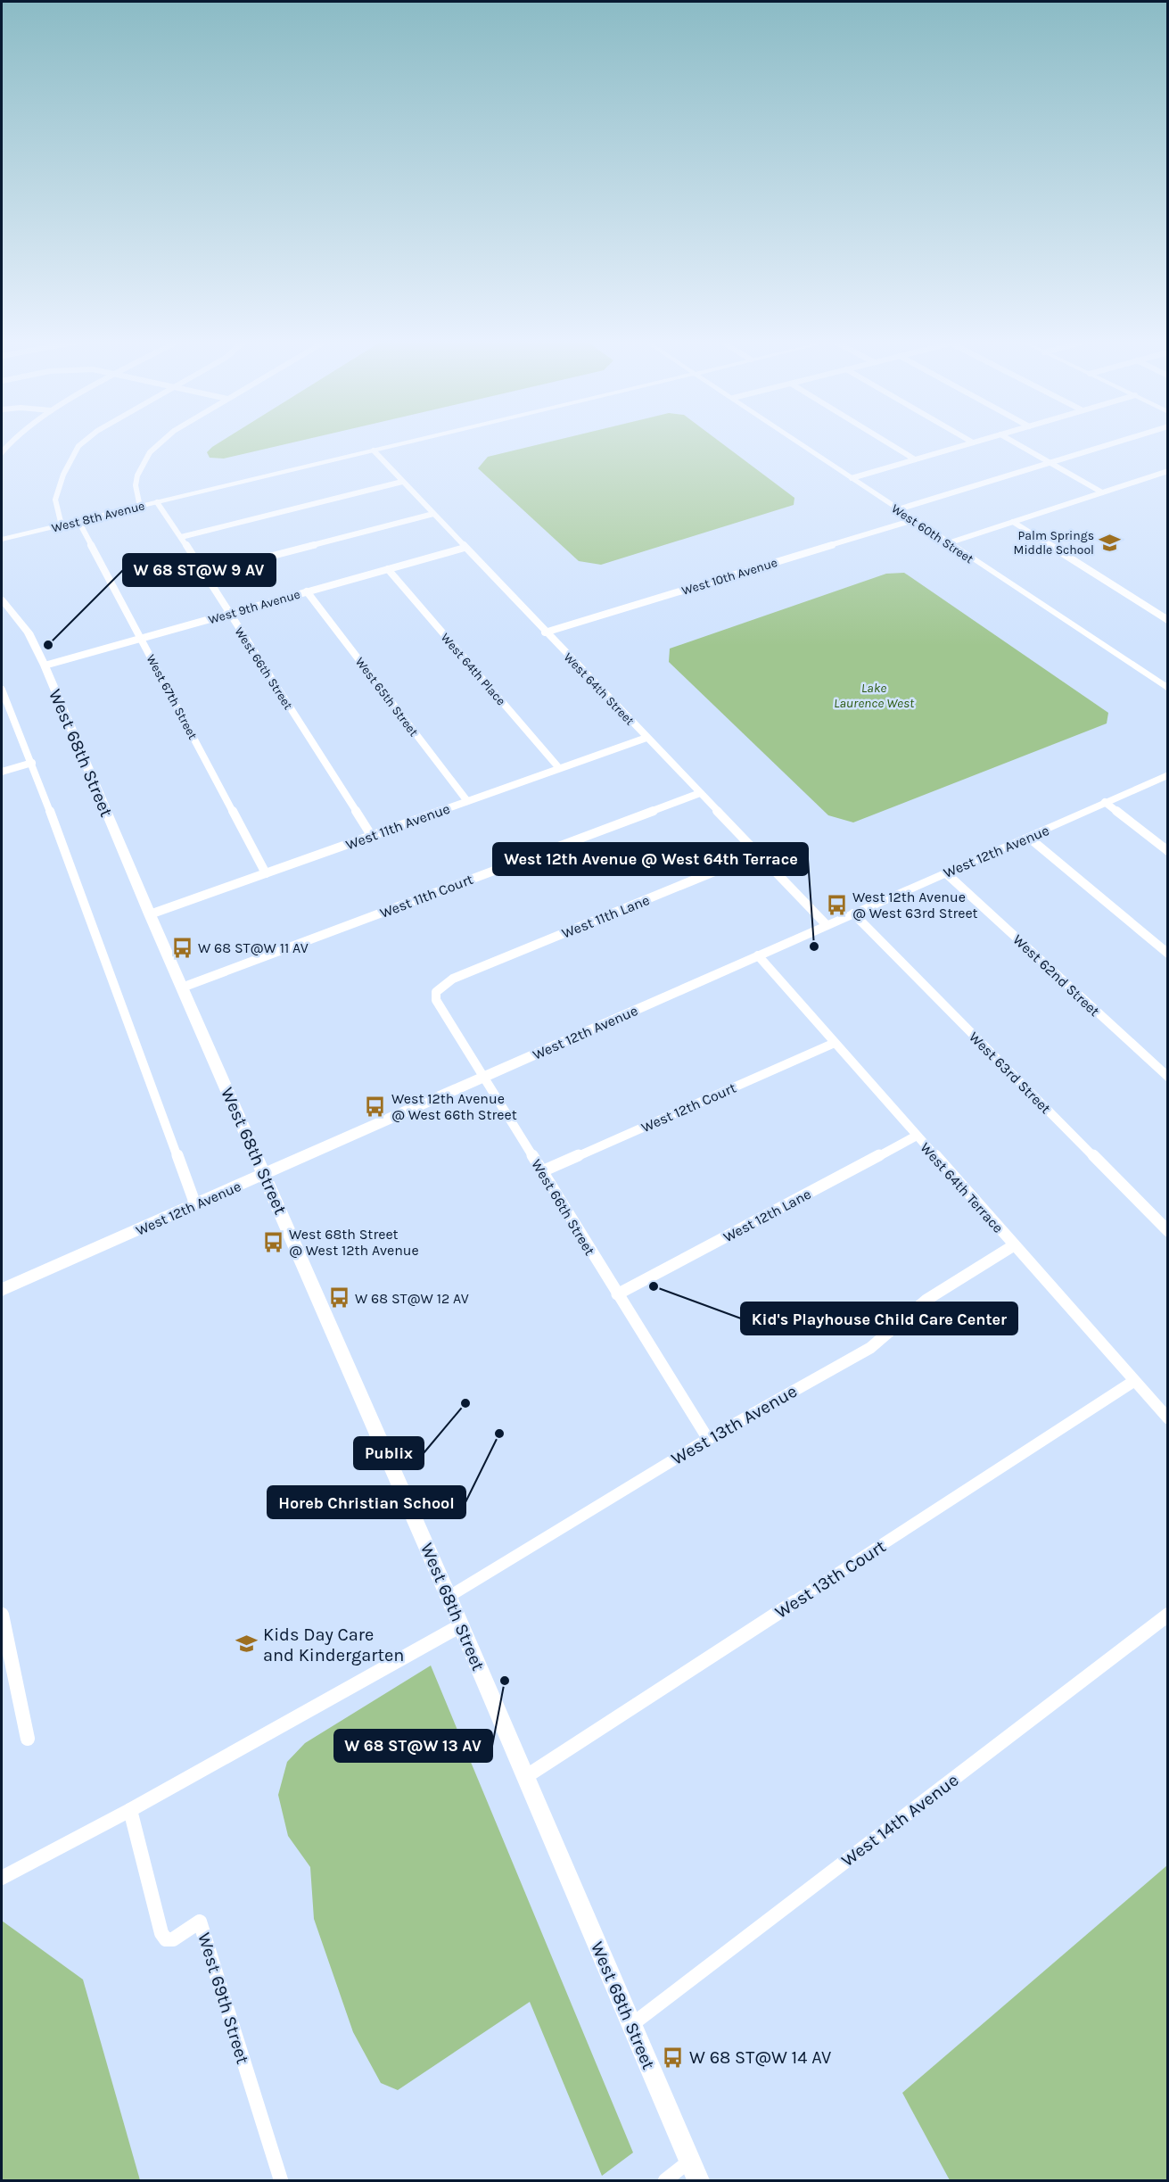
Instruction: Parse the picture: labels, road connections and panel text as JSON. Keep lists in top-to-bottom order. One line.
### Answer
{"streets":{"main road":["West 68th Street","West 12th Avenue"],"street":["West 8th Avenue","West 60th Street","West 10th Avenue","West 9th Avenue","West 66th Street","West 64th Place","West 64th Street","West 67th Street","West 65th Street","West 11th Avenue","West 11th Court","West 11th Lane","West 62nd Street","West 63rd Street","West 12th Court","West 64th Terrace","West 12th Lane","West 13th Avenue","West 13th Court","West 14th Avenue","West 69th Street"]},"crossings":[["West 8th Avenue","West 66th Street"],["West 8th Avenue","West 64th Street"],["West 8th Avenue","West 67th Street"],["West 60th Street","West 10th Avenue"],["West 10th Avenue","West 64th Street"],["West 9th Avenue","West 66th Street"],["West 9th Avenue","West 64th Place"],["West 9th Avenue","West 64th Street"],["West 9th Avenue","West 67th Street"],["West 9th Avenue","West 65th Street"],["West 9th Avenue","West 68th Street"],["West 66th Street","West 11th Avenue"],["West 66th Street","West 12th Avenue"],["West 66th Street","West 11th Lane"],["West 66th Street","West 12th Court"],["West 66th Street","West 12th Lane"],["West 66th Street","West 13th Avenue"],["West 64th Place","West 11th Avenue"],["West 64th Street","West 11th Avenue"],["West 64th Street","West 12th Avenue"],["West 64th Street","West 11th Court"],["West 64th Street","West 11th Lane"],["West 67th Street","West 11th Avenue"],["West 65th Street","West 11th Avenue"],["West 68th Street","West 11th Avenue"],["West 68th Street","West 12th Avenue"],["West 68th Street","West 11th Court"],["West 68th Street","West 13th Avenue"],["West 68th Street","West 13th Court"],["West 68th Street","West 14th Avenue"],["West 12th Avenue","West 62nd Street"],["West 12th Avenue","West 63rd Street"],["West 12th Avenue","West 64th Terrace"],["West 12th Court","West 64th Terrace"],["West 64th Terrace","West 12th Lane"],["West 64th Terrace","West 13th Avenue"],["West 64th Terrace","West 13th Court"]],"water":["Lake Laurence West"],"places":{"school or university":["Palm Springs Middle School","Kids Day Care and Kindergarten"],"other":["W 68 ST@W 9 AV","West 12th Avenue @ West 64th Terrace","Kid's Playhouse Child Care Center","Publix","Horeb Christian School","W 68 ST@W 13 AV"],"bus stop":["West 12th Avenue @ West 63rd Street","W 68 ST@W 11 AV","West 12th Avenue @ West 66th Street","West 68th Street @ West 12th Avenue","W 68 ST@W 12 AV","W 68 ST@W 14 AV"]}}
